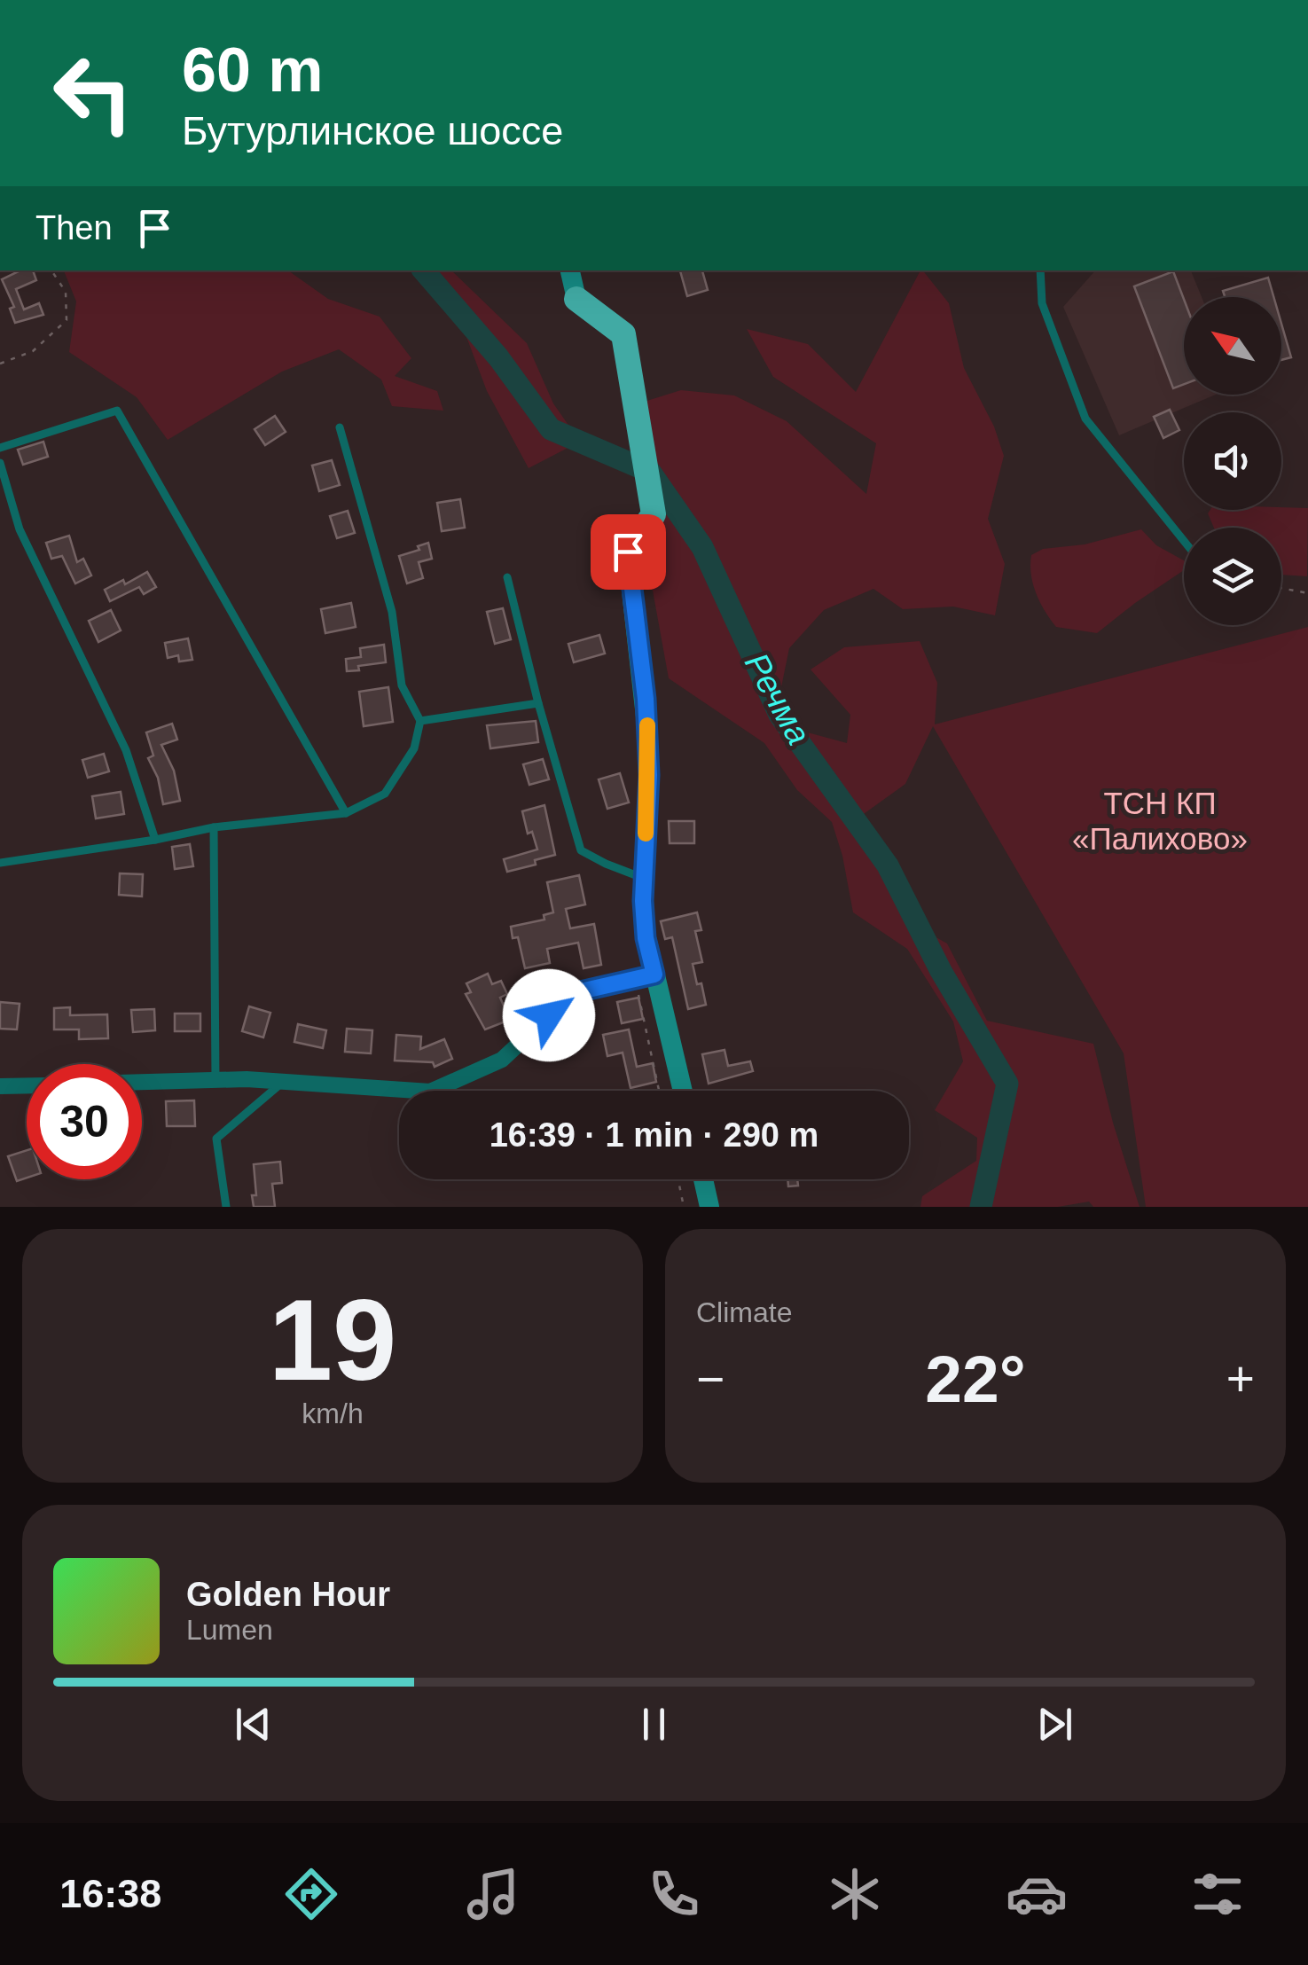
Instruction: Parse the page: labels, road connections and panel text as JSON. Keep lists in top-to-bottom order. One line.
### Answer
{"water":["Речма"],"parks":["ТСН КП «Палихово»"],"north":"top left","page":{"turn":["60 m","Бутурлинское шоссе"],"then":"Then","limit":"30","trip":"16:39 · 1 min · 290 m","tile":[["19","km/h"],"Climate"],"heat":["−","22°","+"],"song":["Golden Hour","Lumen"],"tabs":"16:38"}}
